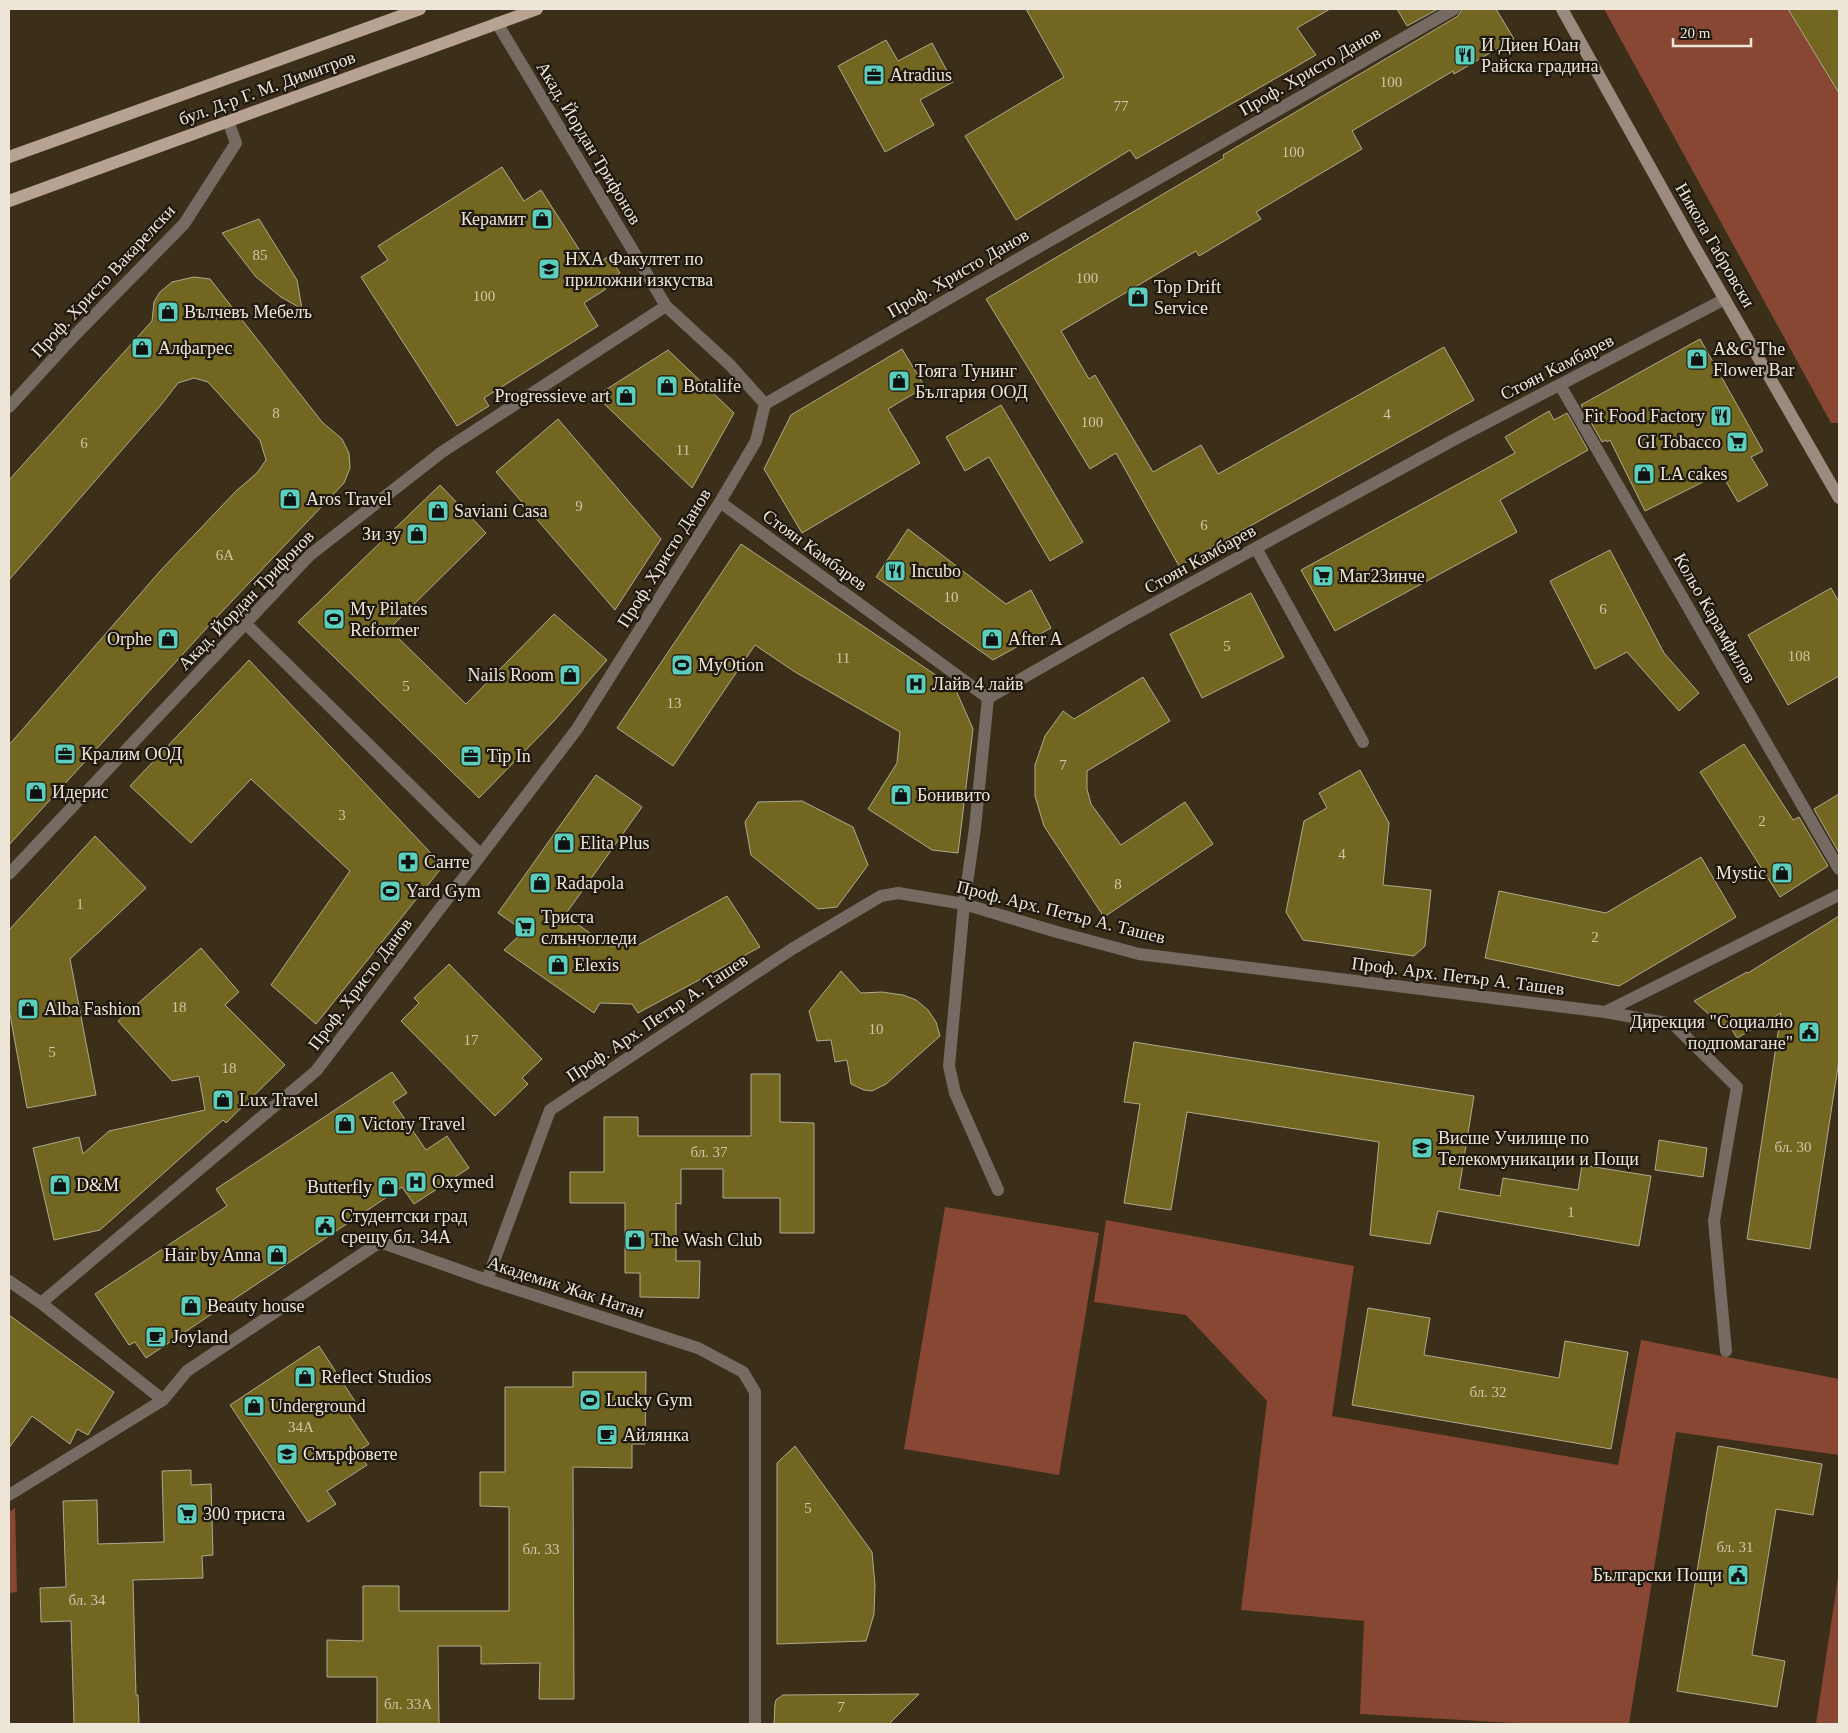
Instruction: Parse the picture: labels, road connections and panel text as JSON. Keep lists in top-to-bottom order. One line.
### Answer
{"streets":{"main road":["бул. Д-р Г. М. Димитров"],"street":["Проф. Христо Данов","Акад. Йордан Трифонов","Никола Габровски","Проф. Христо Вакарелски","Стоян Камбарев","Кольо Карамфилов","Проф. Арх. Петър А. Ташев","Академик Жак Натан"]},"crossings":[["Проф. Христо Данов","Акад. Йордан Трифонов"],["Проф. Христо Данов","Стоян Камбарев"],["бул. Д-р Г. М. Димитров","Акад. Йордан Трифонов"],["бул. Д-р Г. М. Димитров","Проф. Христо Вакарелски"],["Никола Габровски","Стоян Камбарев"],["Стоян Камбарев","Кольо Карамфилов"],["Проф. Арх. Петър А. Ташев","Академик Жак Натан"]],"places":{"restaurant":["И Диен Юан Райска градина","Fit Food Factory","Incubo"],"office":["Atradius","Кралим ООД","Tip In"],"shop":["Керамит","Top Drift Service","Вълчевъ Мебелъ","Алфагрес","A&G The Flower Bar","Тояга Тунинг България ООД","Botalife","Progressieve art","LA cakes","Aros Travel","Saviani Casa","Зи зу","Orphe","After A","Nails Room","Идерис","Бонивито","Elita Plus","Mystic","Radapola","Elexis","Alba Fashion","Lux Travel","Victory Travel","D&M","Butterfly","The Wash Club","Hair by Anna","Beauty house","Reflect Studios","Underground"],"school or university":["НХА Факултет по приложни изкуства","Висше Училище по Телекомуникации и Пощи","Смърфовете"],"supermarket":["GI Tobacco","Маг23инче","Триста слънчогледи","300 триста"],"sports":["My Pilates Reformer","MyOtion","Yard Gym","Lucky Gym"],"hospital":["Лайв 4 лайв","Oxymed"],"pharmacy":["Санте"],"public building":["Дирекция \"Социално подпомагане\"","Студентски град срещу бл. 34А","Български Пощи"],"cafe":["Joyland","Айлянка"]},"house_numbers":["100","77","100","85","100","100","8","4","100","6","11","9","6","6А","10","6","5","108","11","5","13","7","3","2","4","8","1","2","18","10","17","5","18","бл. 30","бл. 37","1","бл. 32","34A","5","бл. 31","бл. 33","бл. 34","бл. 33А","7"],"scale_bar":"20 m"}
